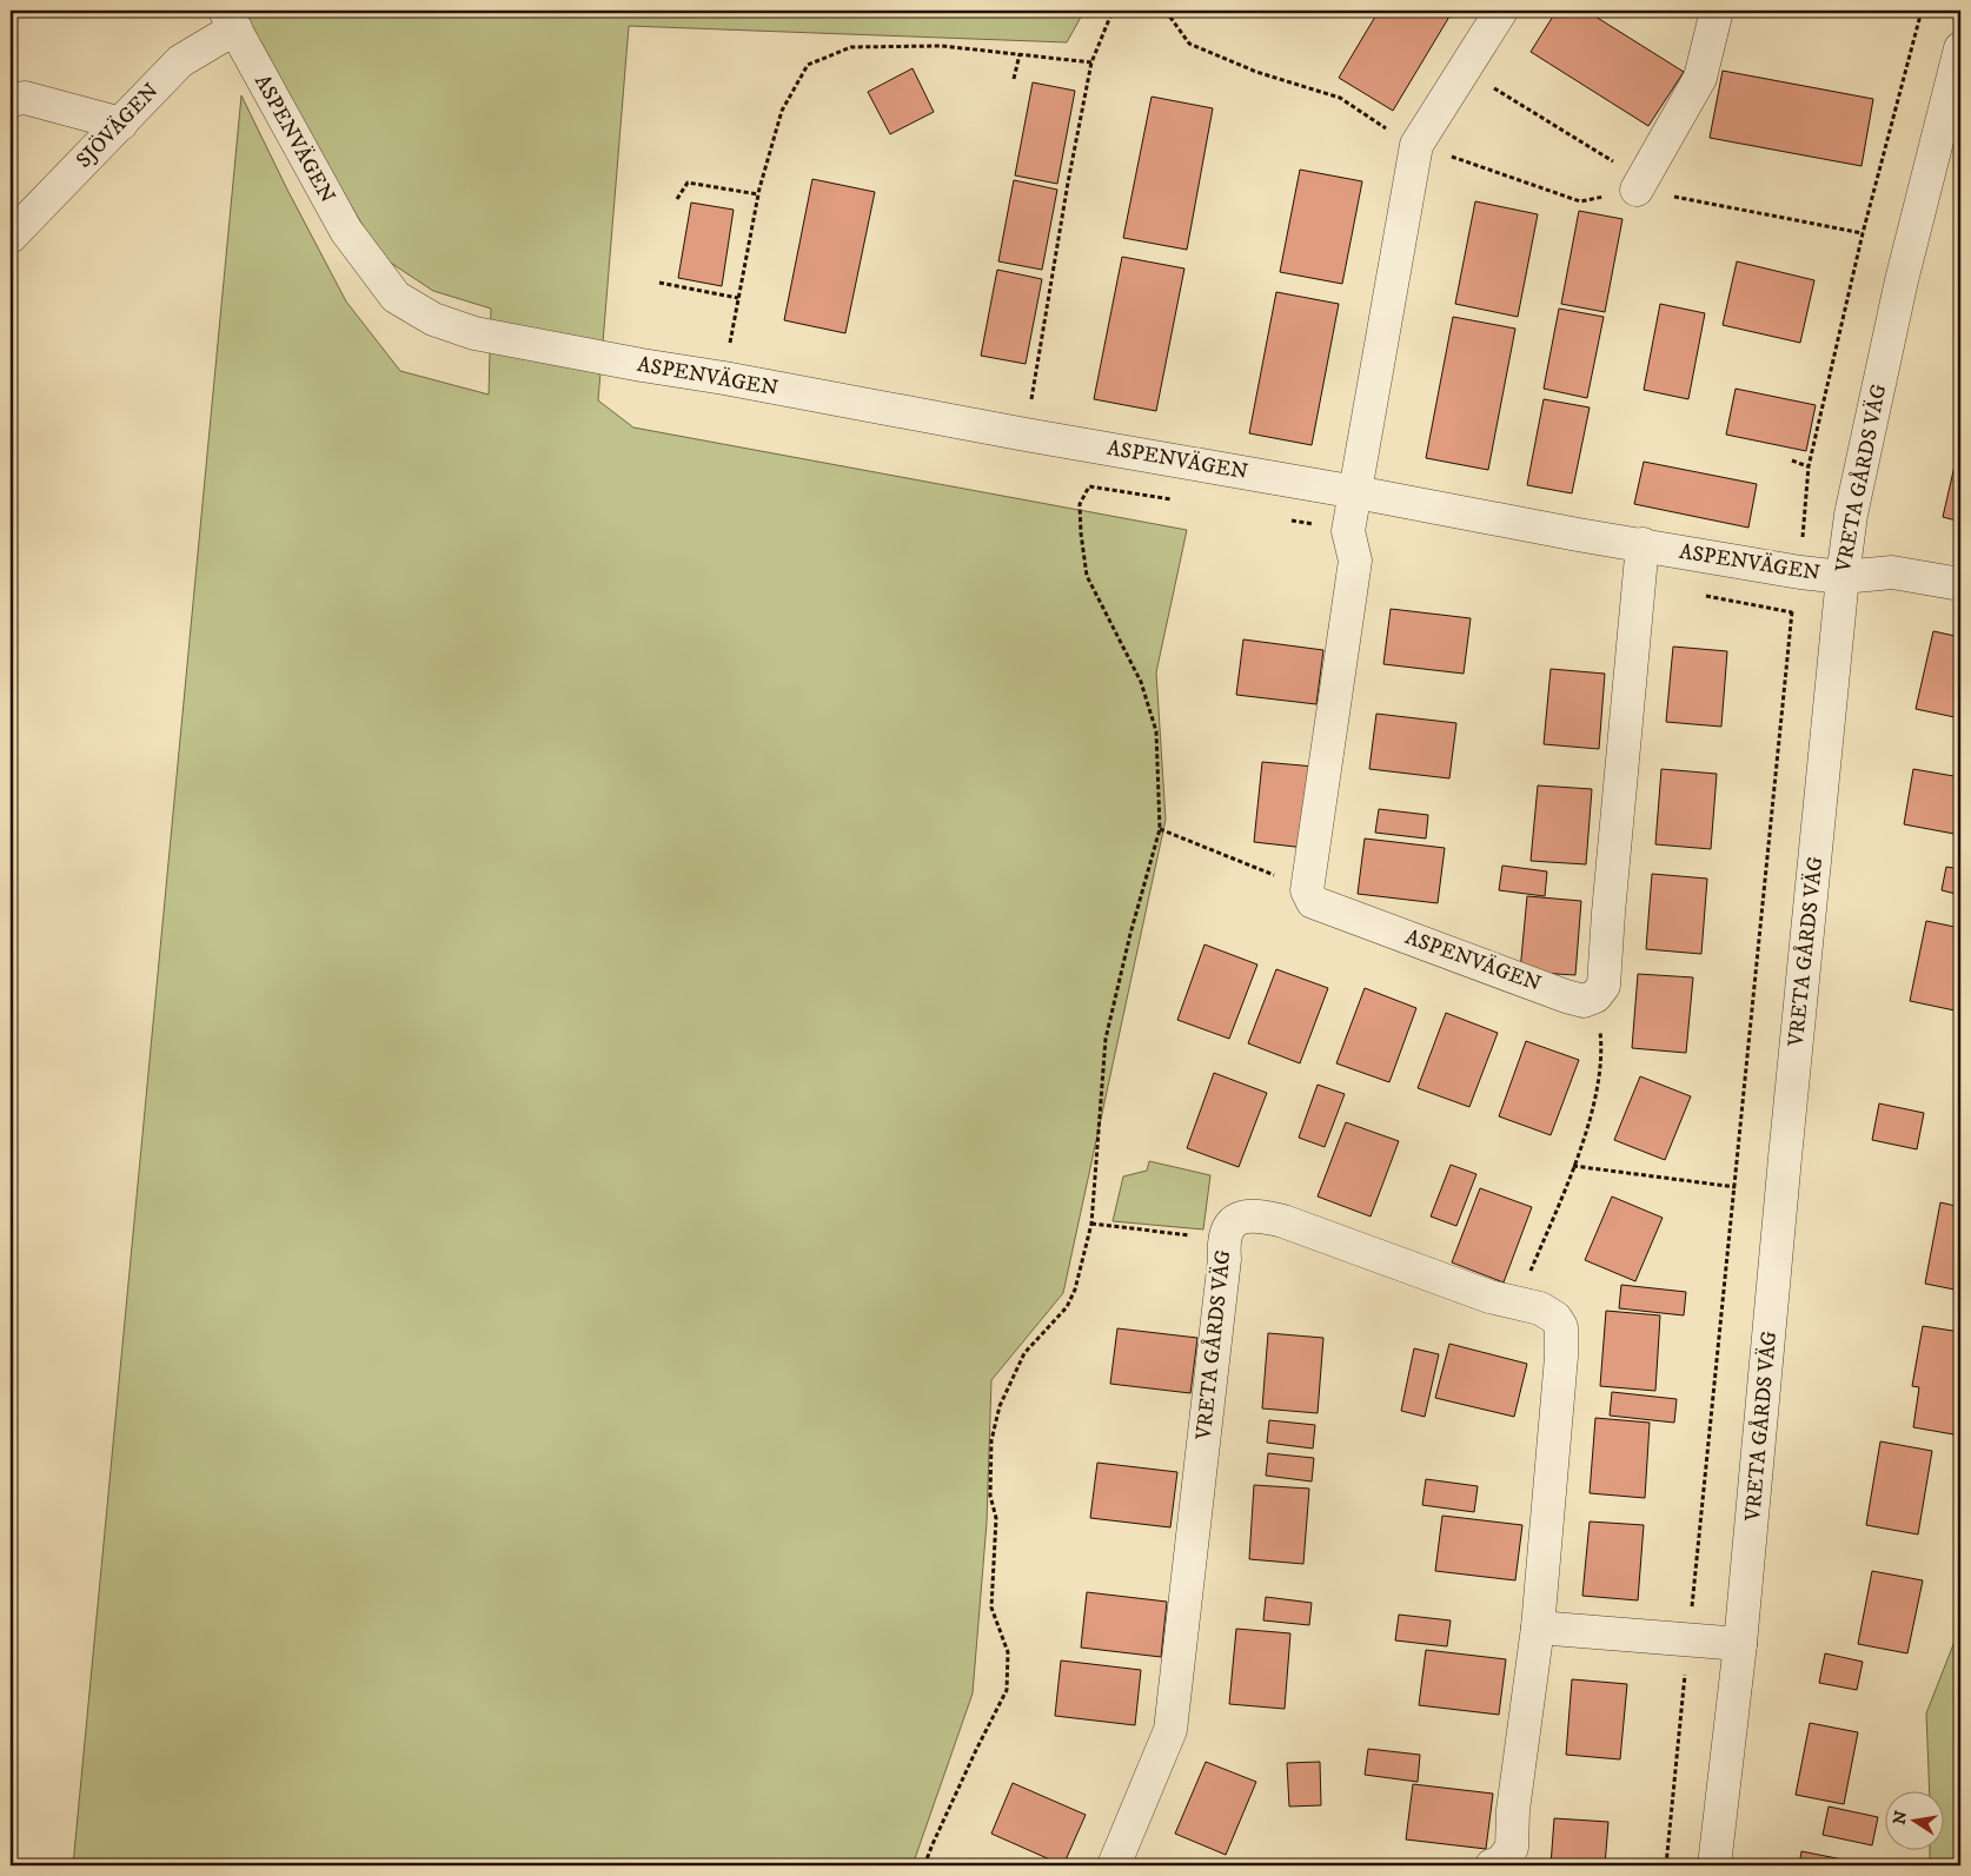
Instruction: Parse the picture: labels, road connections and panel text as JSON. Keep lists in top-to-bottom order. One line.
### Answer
{"streets":{"street":["SJÖVÄGEN","ASPENVÄGEN","VRETA GÅRDS VÄG"]},"crossings":[["SJÖVÄGEN","ASPENVÄGEN"],["ASPENVÄGEN","VRETA GÅRDS VÄG"]],"north":"left"}
